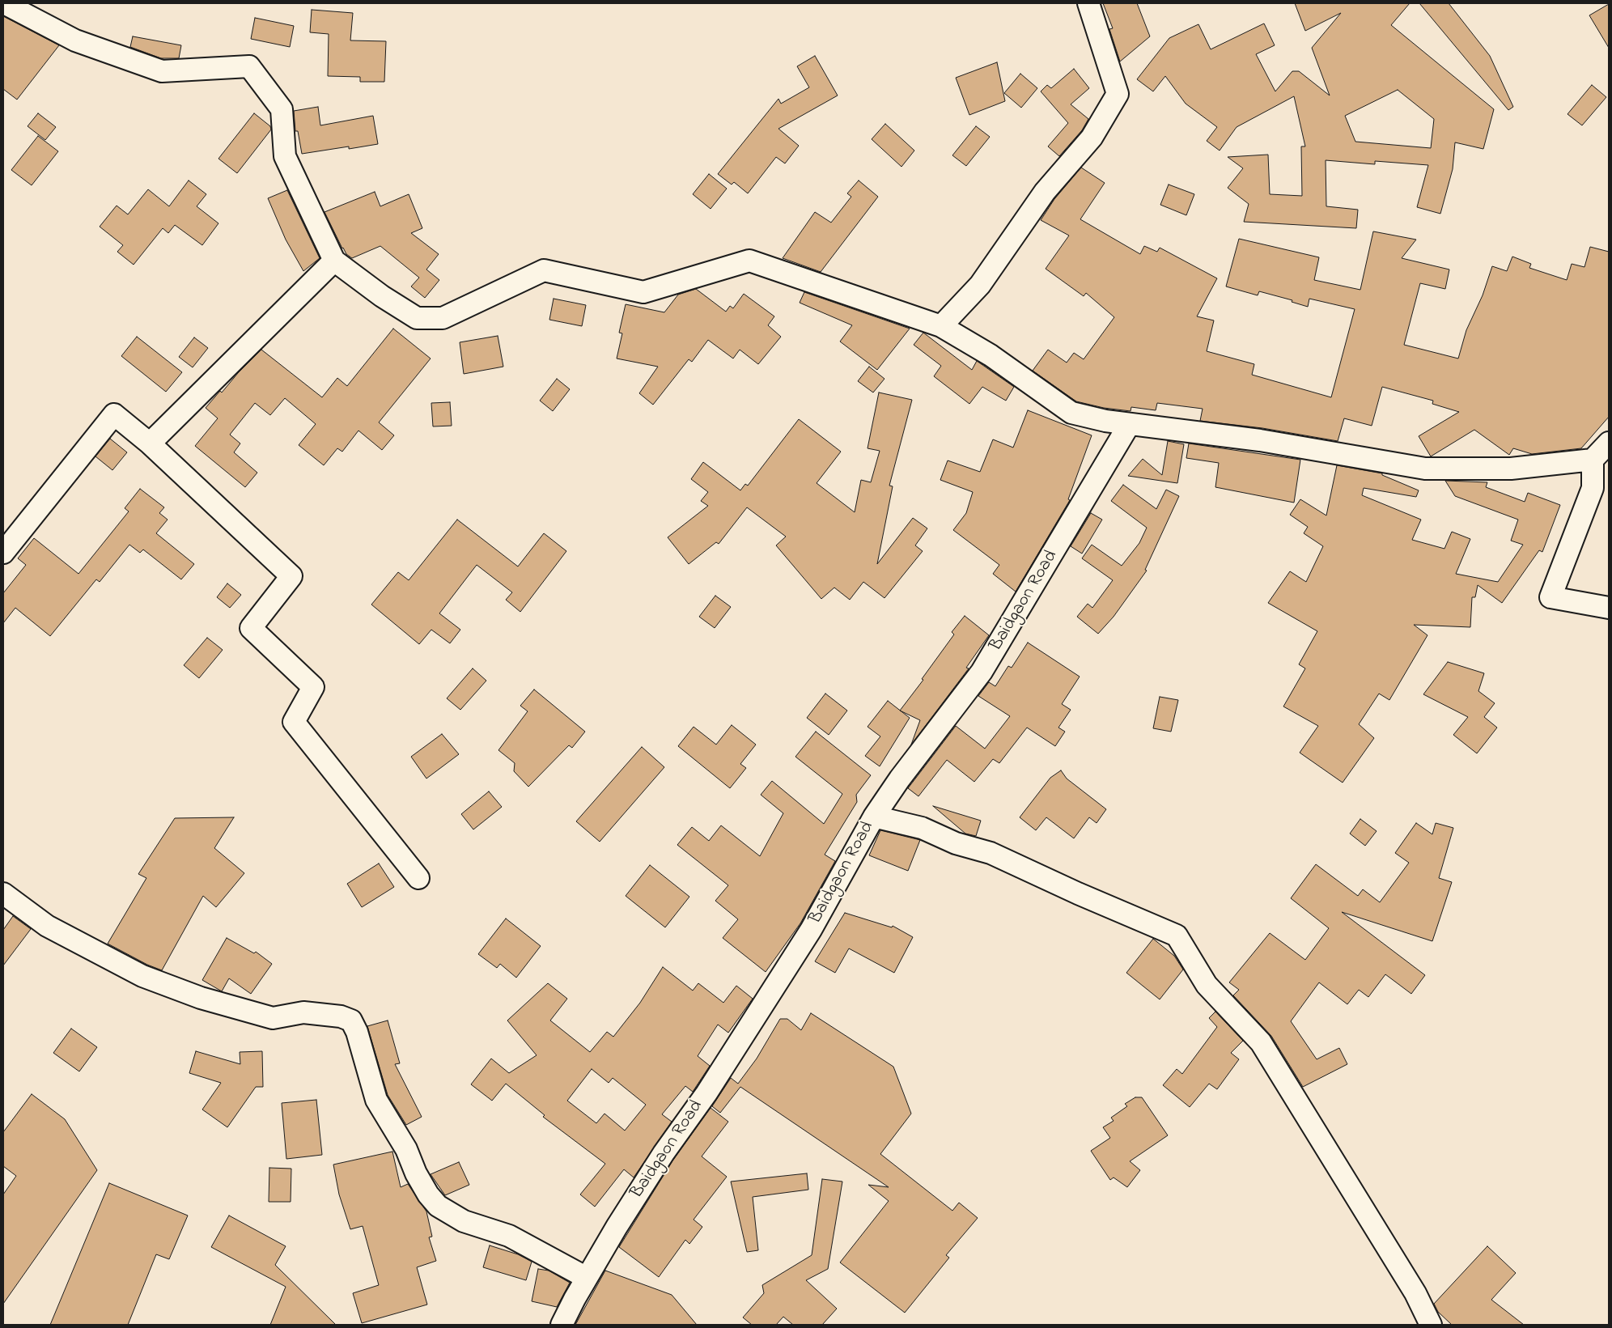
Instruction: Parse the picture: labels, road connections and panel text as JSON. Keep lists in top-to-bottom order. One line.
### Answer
{"streets":{"street":["Baidgaon Road"]}}
